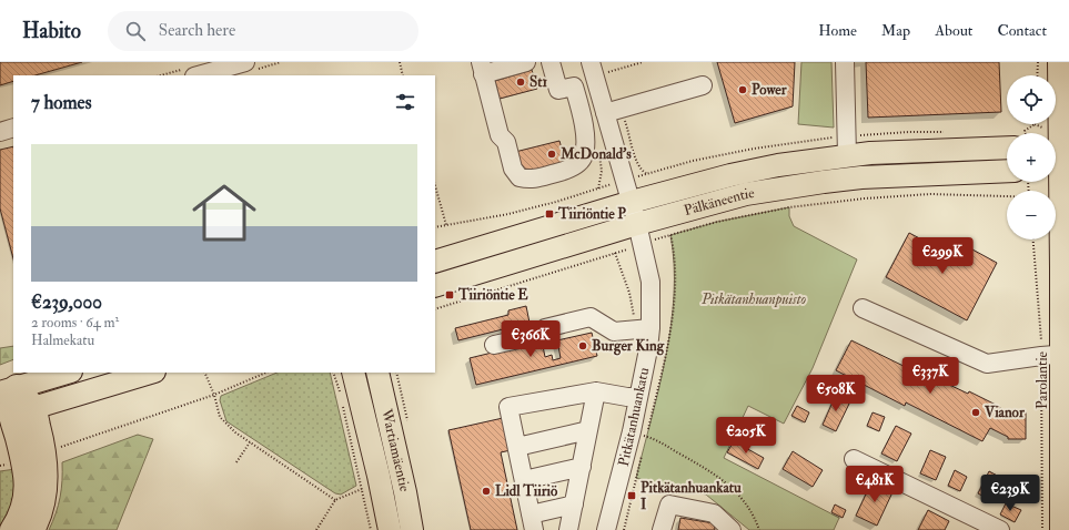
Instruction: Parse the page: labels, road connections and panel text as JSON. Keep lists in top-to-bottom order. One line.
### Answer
{"streets":{"main road":["Pälkäneentie","Parolantie","Wartiamäentie"],"street":["Pitkätanhuankatu"]},"crossings":[["Pälkäneentie","Pitkätanhuankatu"]],"parks":["Pitkätanhuanpuisto"],"places":{"other":["St1","Power","McDonald's","Burger King","Vianor","Lidl Tiiriö"],"transit":["Tiiriöntie P","Tiiriöntie E","Pitkätanhuankatu I"]},"page":{"header":"Habito","search":"Search here","nav":["Home","Map","About","Contact"],"map_buttons":["+","−"],"heading":"7 homes","list":[{"name":"€239,000","note":"2 rooms · 64 m² · Halmekatu"}],"price":["€299K","€366K","€337K","€508K","€205K","€481K","€239K"]}}
